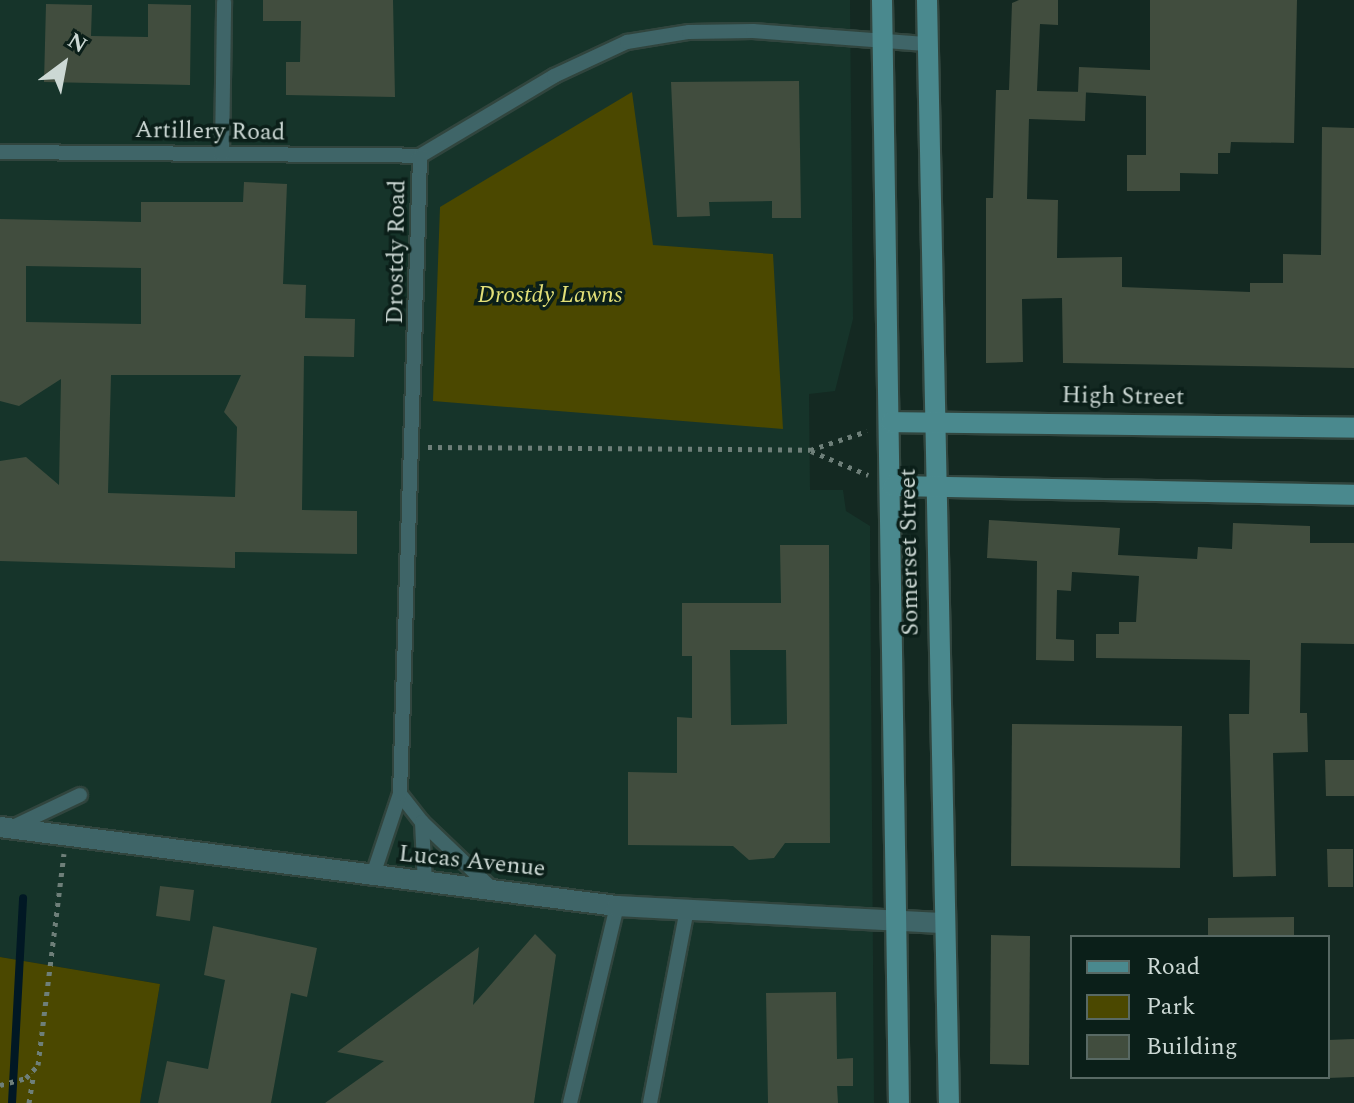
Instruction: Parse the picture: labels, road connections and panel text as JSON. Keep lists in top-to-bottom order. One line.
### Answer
{"streets":{"main road":["High Street","Somerset Street"],"street":["Lucas Avenue"],"lane":["Artillery Road","Drostdy Road"]},"crossings":[["Artillery Road","Drostdy Road"],["Drostdy Road","Somerset Street"],["Drostdy Road","Lucas Avenue"],["High Street","Somerset Street"],["Somerset Street","Lucas Avenue"]],"parks":["Drostdy Lawns"],"legend":["Road","Park","Building"],"north":"top right"}
